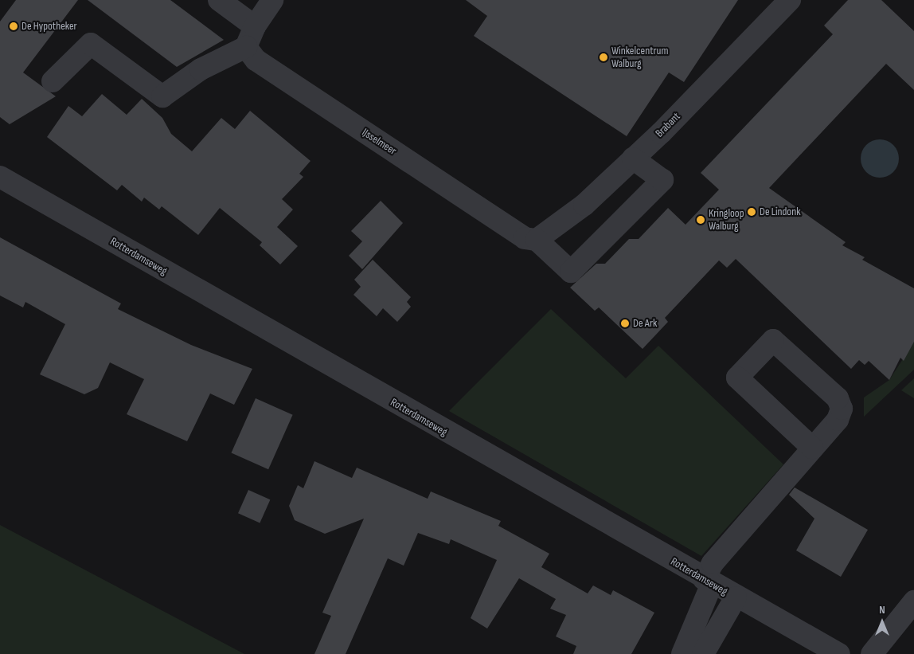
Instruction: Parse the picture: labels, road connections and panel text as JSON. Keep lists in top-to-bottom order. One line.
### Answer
{"streets":{"street":["Brabant","IJsselmeer","Rotterdamseweg"]},"crossings":[["Brabant","IJsselmeer"]],"places":["De Hypotheker","Winkelcentrum Walburg","De Lindonk","Kringloop Walburg","De Ark"],"north":"top"}
